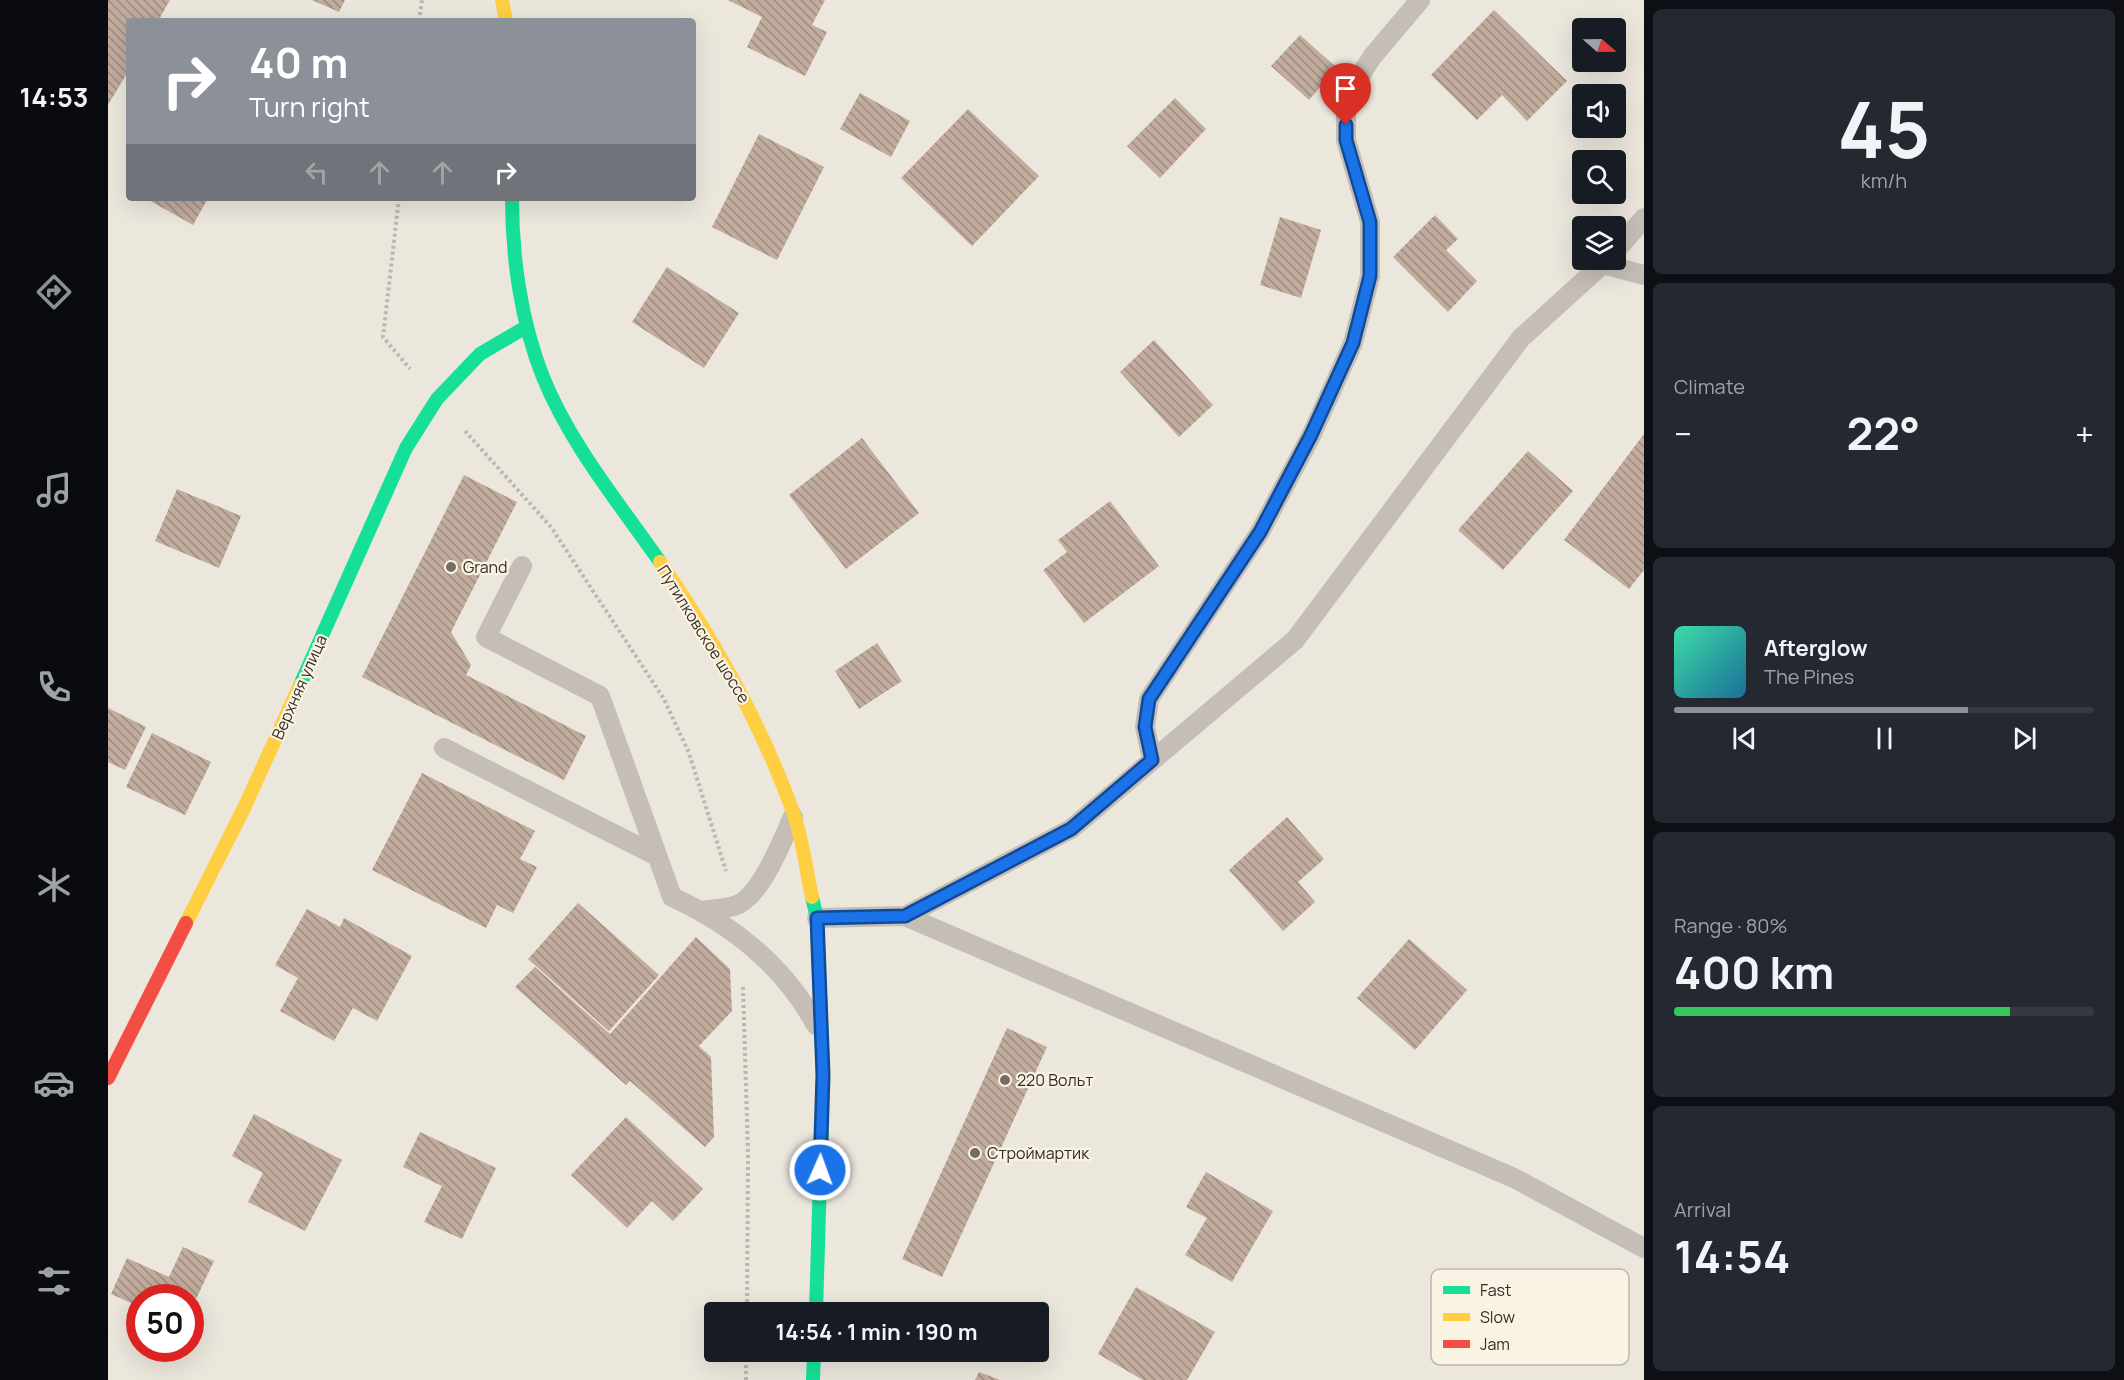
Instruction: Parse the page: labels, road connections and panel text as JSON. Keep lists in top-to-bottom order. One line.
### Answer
{"streets":{"main road":["Путилковское шоссе","Верхняя улица"]},"crossings":[["Путилковское шоссе","Верхняя улица"]],"places":["Grand","220 Вольт","Строймартик"],"legend":["Fast","Slow","Jam"],"north":"right","page":{"tabs":"14:53","tile":[["45","km/h"],"Climate",["Range · 80%","400 km"],["Arrival","14:54"]],"turn":["40 m","Turn right"],"heat":["−","22°","+"],"song":["Afterglow","The Pines"],"limit":"50","trip":"14:54 · 1 min · 190 m"}}
